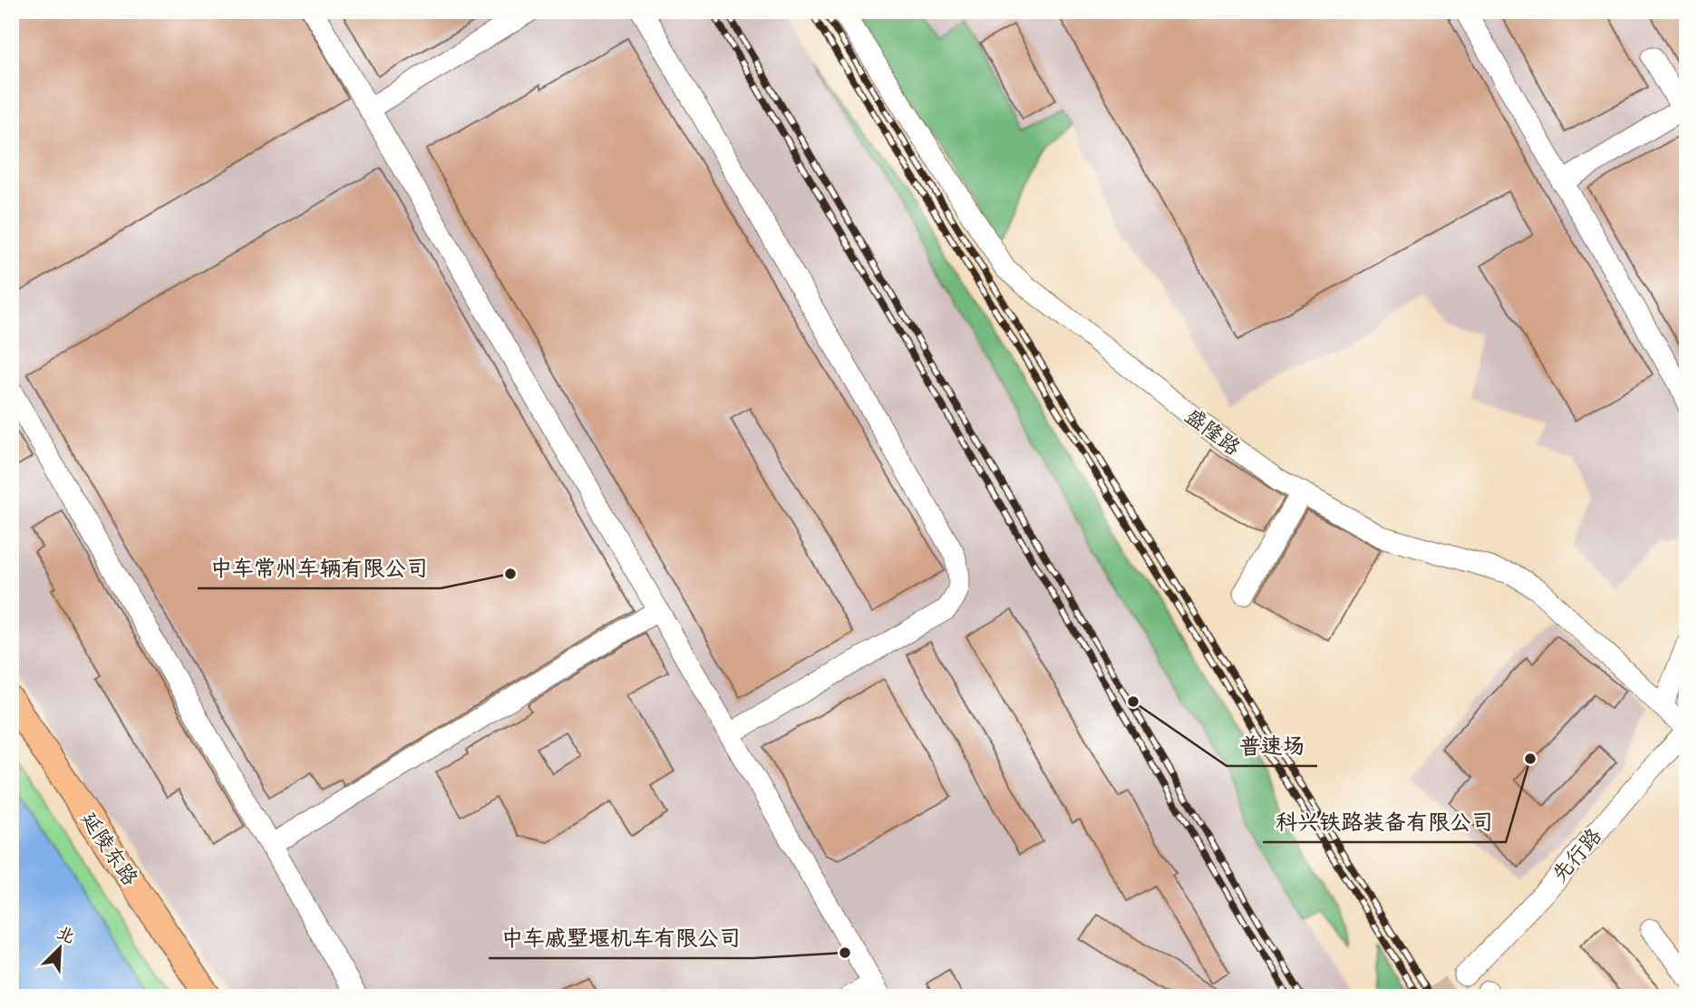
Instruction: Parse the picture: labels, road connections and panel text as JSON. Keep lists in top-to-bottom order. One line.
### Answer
{"streets":{"main road":["延陵东路"],"street":["盛隆路","先行路"]},"crossings":[["盛隆路","先行路"]],"places":["中车常州车辆有限公司","普速场","科兴铁路装备有限公司","中车戚墅堰机车有限公司"],"north":"top right"}
